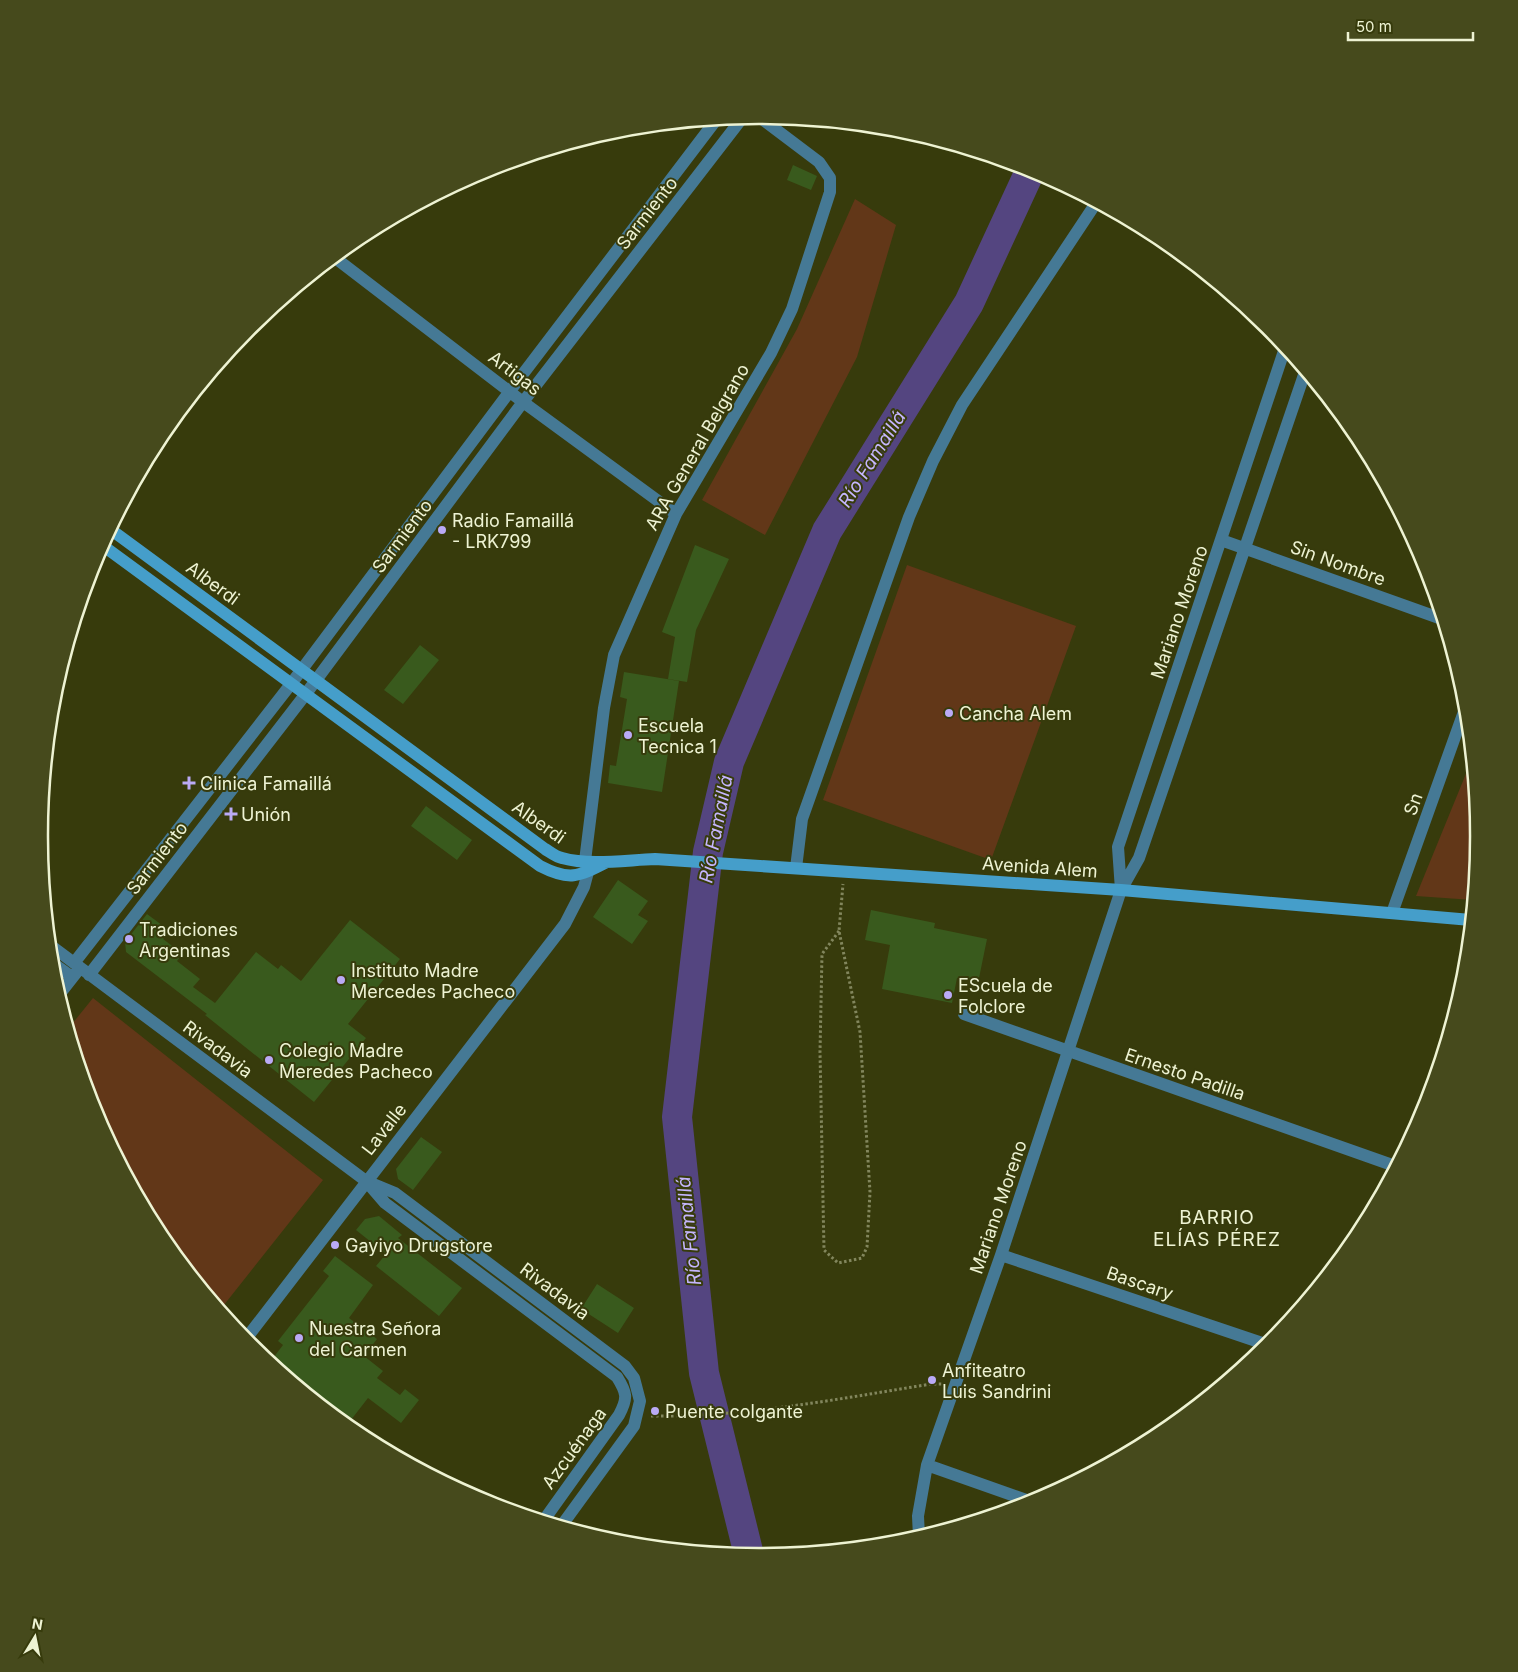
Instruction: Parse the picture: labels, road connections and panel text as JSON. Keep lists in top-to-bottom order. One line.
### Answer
{"streets":{"street":["Sarmiento","Artigas","ARA General Belgrano","Sin Nombre","Alberdi","Mariano Moreno","Sn","Avenida Alem","Rivadavia","Ernesto Padilla","Lavalle","Bascary","Azcuénaga"]},"crossings":[["Sarmiento","Artigas"],["Sarmiento","Alberdi"],["Sarmiento","Rivadavia"],["Artigas","ARA General Belgrano"],["ARA General Belgrano","Alberdi"],["ARA General Belgrano","Lavalle"],["Sin Nombre","Mariano Moreno"],["Alberdi","Avenida Alem"],["Alberdi","Lavalle"],["Mariano Moreno","Avenida Alem"],["Mariano Moreno","Ernesto Padilla"],["Mariano Moreno","Bascary"],["Sn","Avenida Alem"],["Rivadavia","Lavalle"],["Rivadavia","Azcuénaga"]],"districts":["BARRIO ELÍAS PÉREZ"],"water":["Río Famaillá"],"places":{"other":["Radio Famaillá - LRK799","Cancha Alem","Escuela Tecnica 1","Tradiciones Argentinas","Instituto Madre Mercedes Pacheco","EScuela de Folclore","Colegio Madre Meredes Pacheco","Gayiyo Drugstore","Nuestra Señora del Carmen","Anfiteatro Luis Sandrini","Puente colgante"],"health":["Clinica Famaillá","Unión"]},"scale_bar":"50 m","north":"top"}
